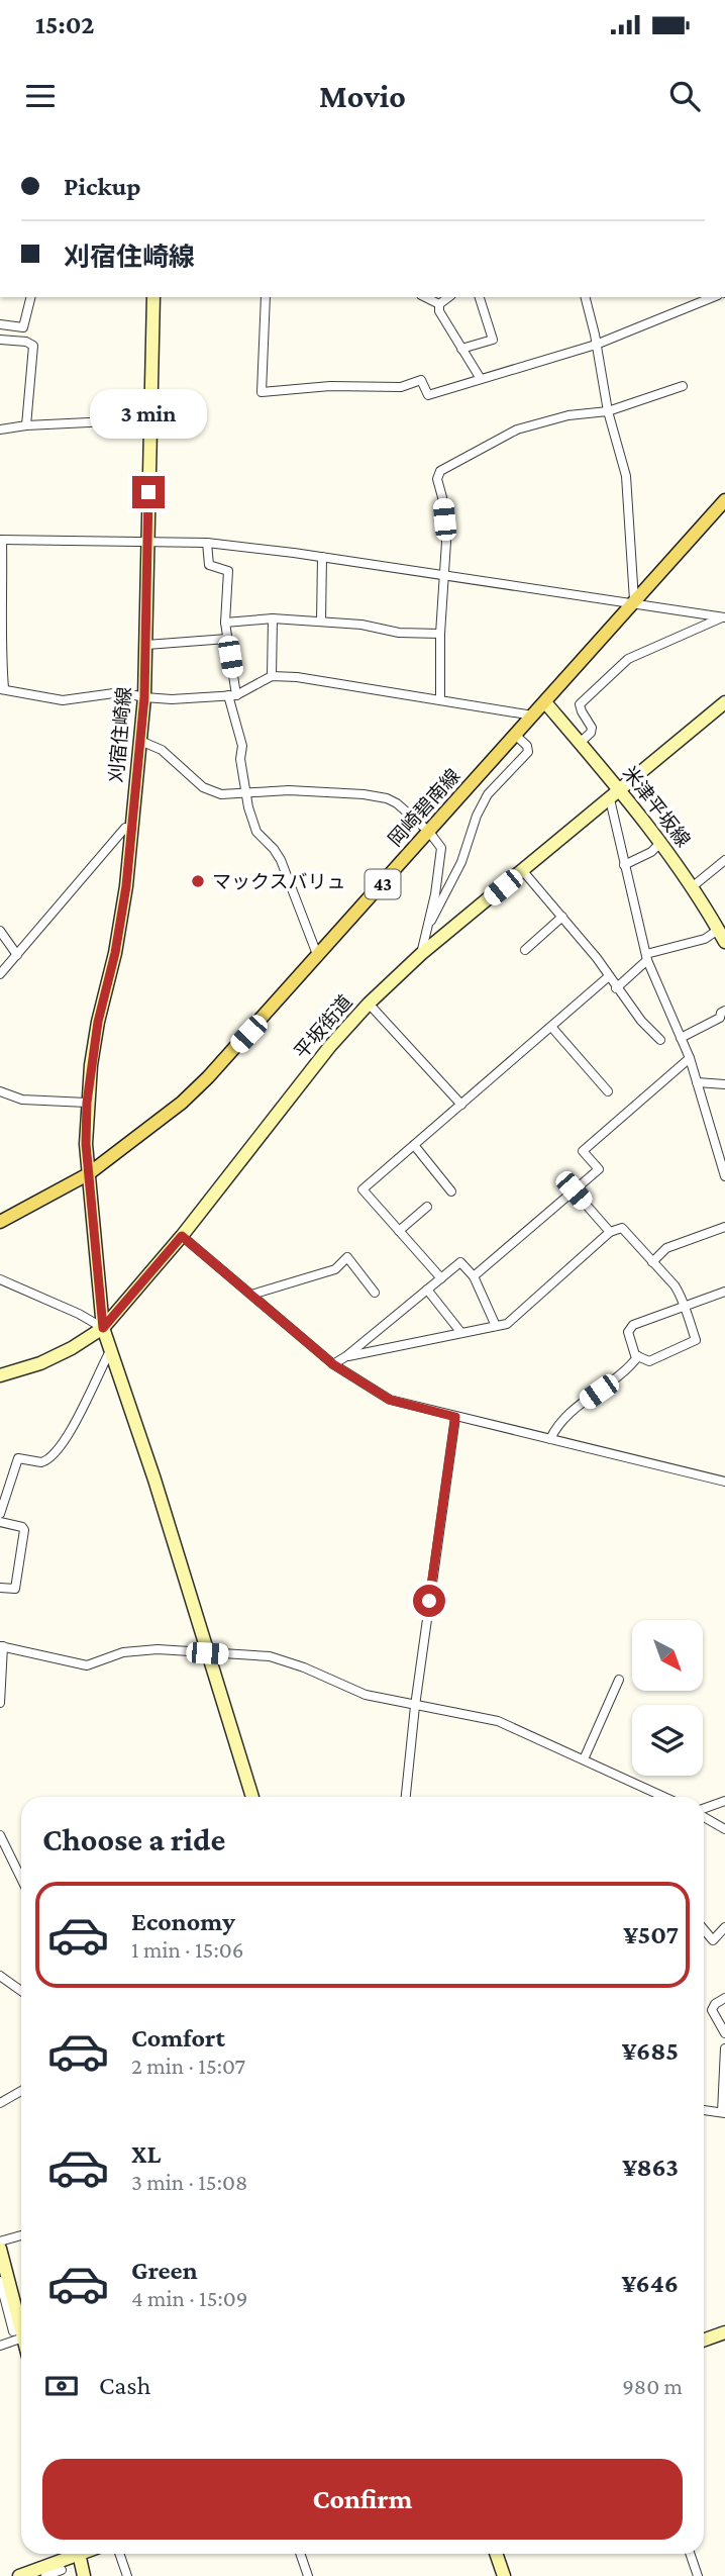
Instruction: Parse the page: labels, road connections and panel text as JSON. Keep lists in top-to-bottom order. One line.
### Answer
{"streets":{"main road":["岡崎碧南線","43"],"street":["刈宿住崎線","米津平坂線","平坂街道"]},"crossings":[["刈宿住崎線","岡崎碧南線"],["刈宿住崎線","平坂街道"],["米津平坂線","岡崎碧南線"],["米津平坂線","平坂街道"]],"places":["マックスバリュ"],"north":"bottom right","page":{"status":"15:02","header":"Movio","banner":["Pickup","刈宿住崎線"],"bubble":"3 min","heading":"Choose a ride","list":[{"name":"Economy","note":"1 min · 15:06","value":"¥507"},{"name":"Comfort","note":"2 min · 15:07","value":"¥685"},{"name":"XL","note":"3 min · 15:08","value":"¥863"},{"name":"Green","note":"4 min · 15:09","value":"¥646"}],"pay":["Cash","980 m"],"buttons":"Confirm"}}
